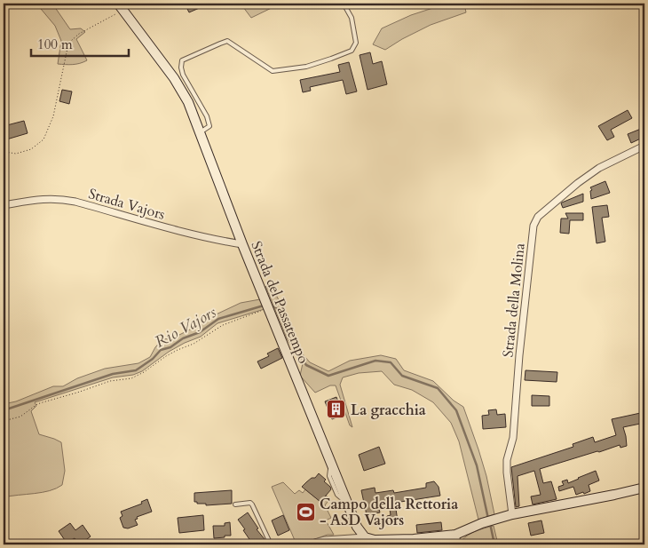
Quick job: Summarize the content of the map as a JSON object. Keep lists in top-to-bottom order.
{
  "streets": {
    "street": ["Strada Vajors", "Strada della Molina", "Strada del Passatempo"]
  },
  "crossings": [
    ["Strada Vajors", "Strada del Passatempo"]
  ],
  "water": ["Rio Vajors"],
  "places": {
    "building": ["La gracchia"],
    "sports": ["Campo della Rettoria - ASD Vajors"]
  },
  "scale_bar": "100 m"
}
